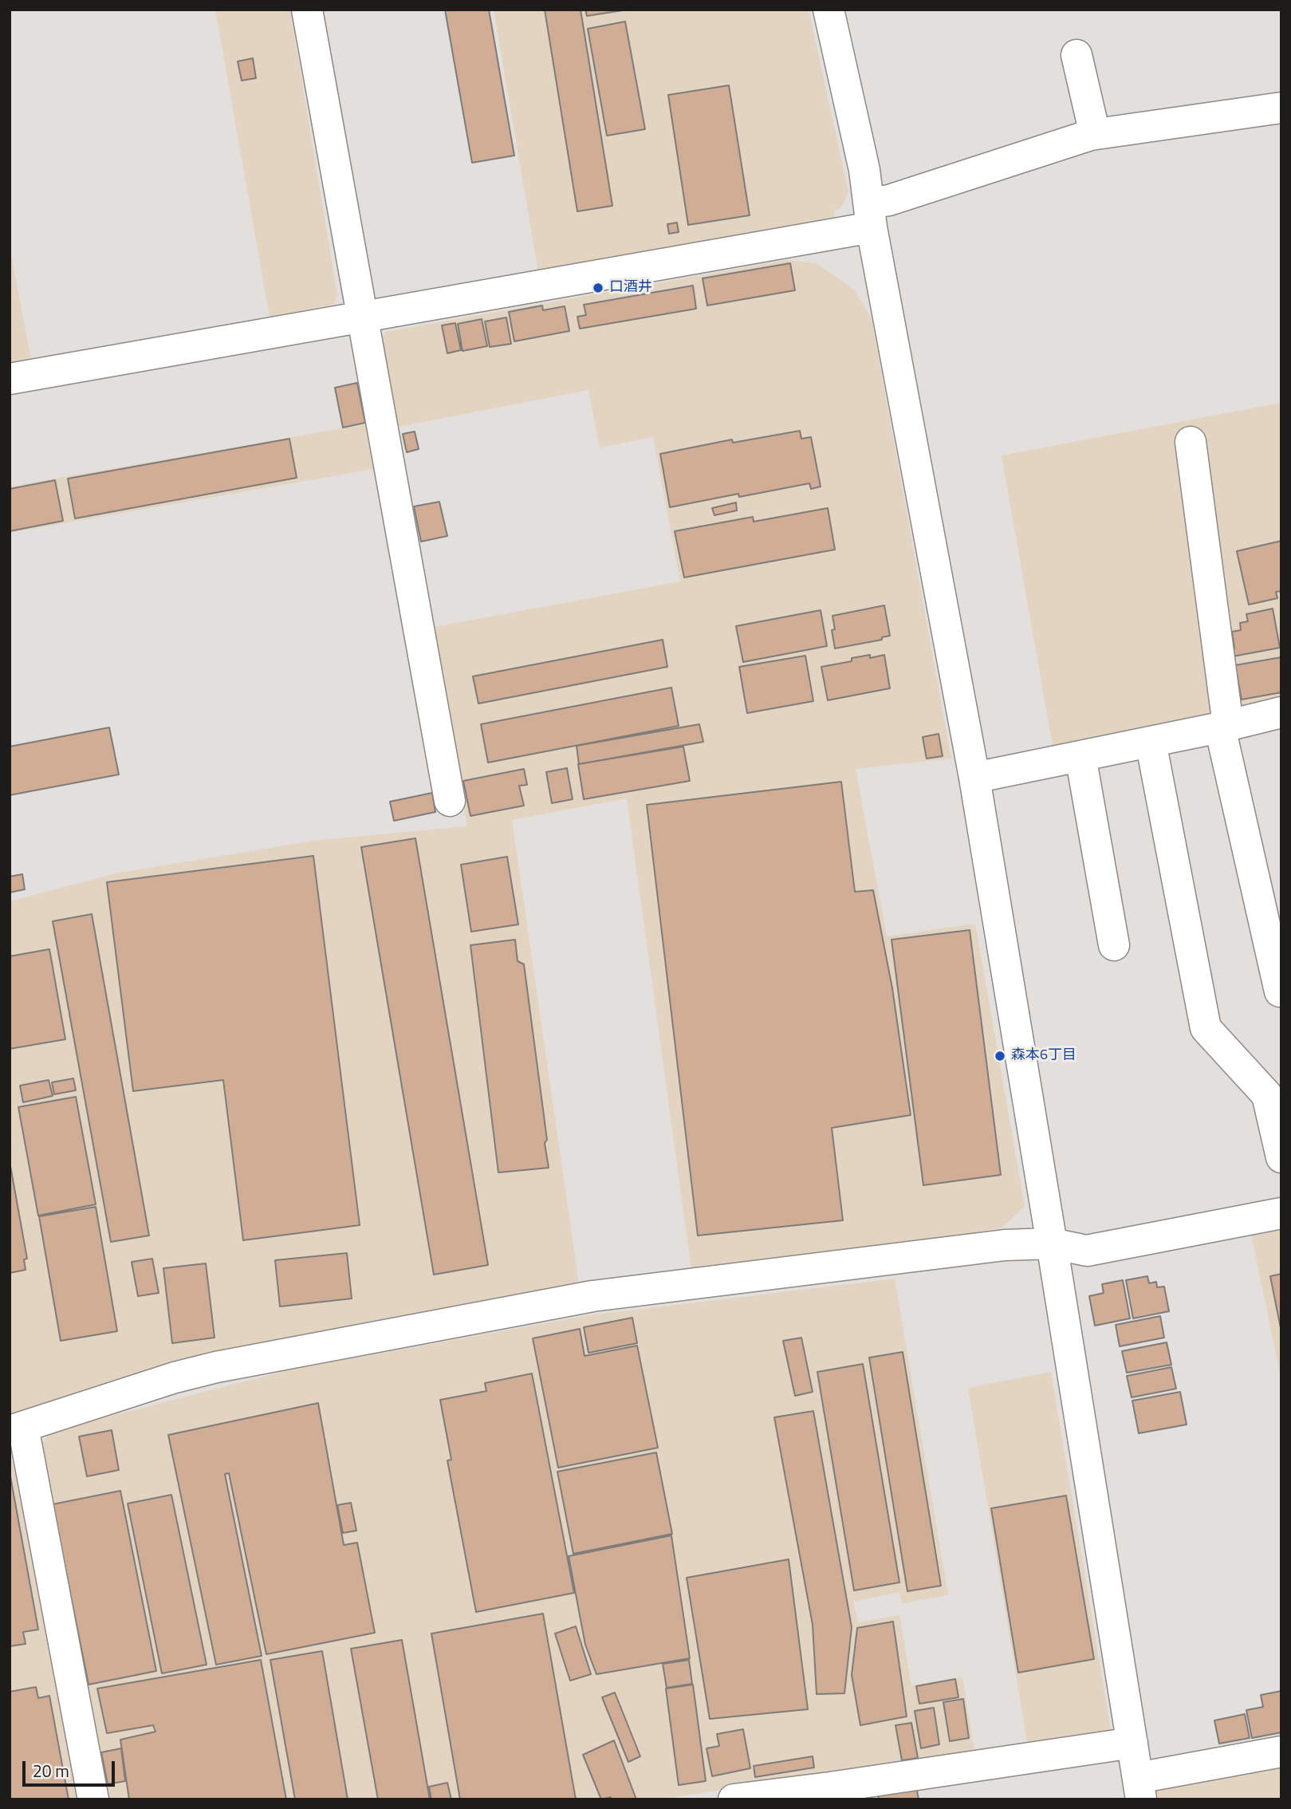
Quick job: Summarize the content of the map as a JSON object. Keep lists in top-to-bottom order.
{
  "places": ["口酒井", "森本6丁目"],
  "scale_bar": "20 m"
}
